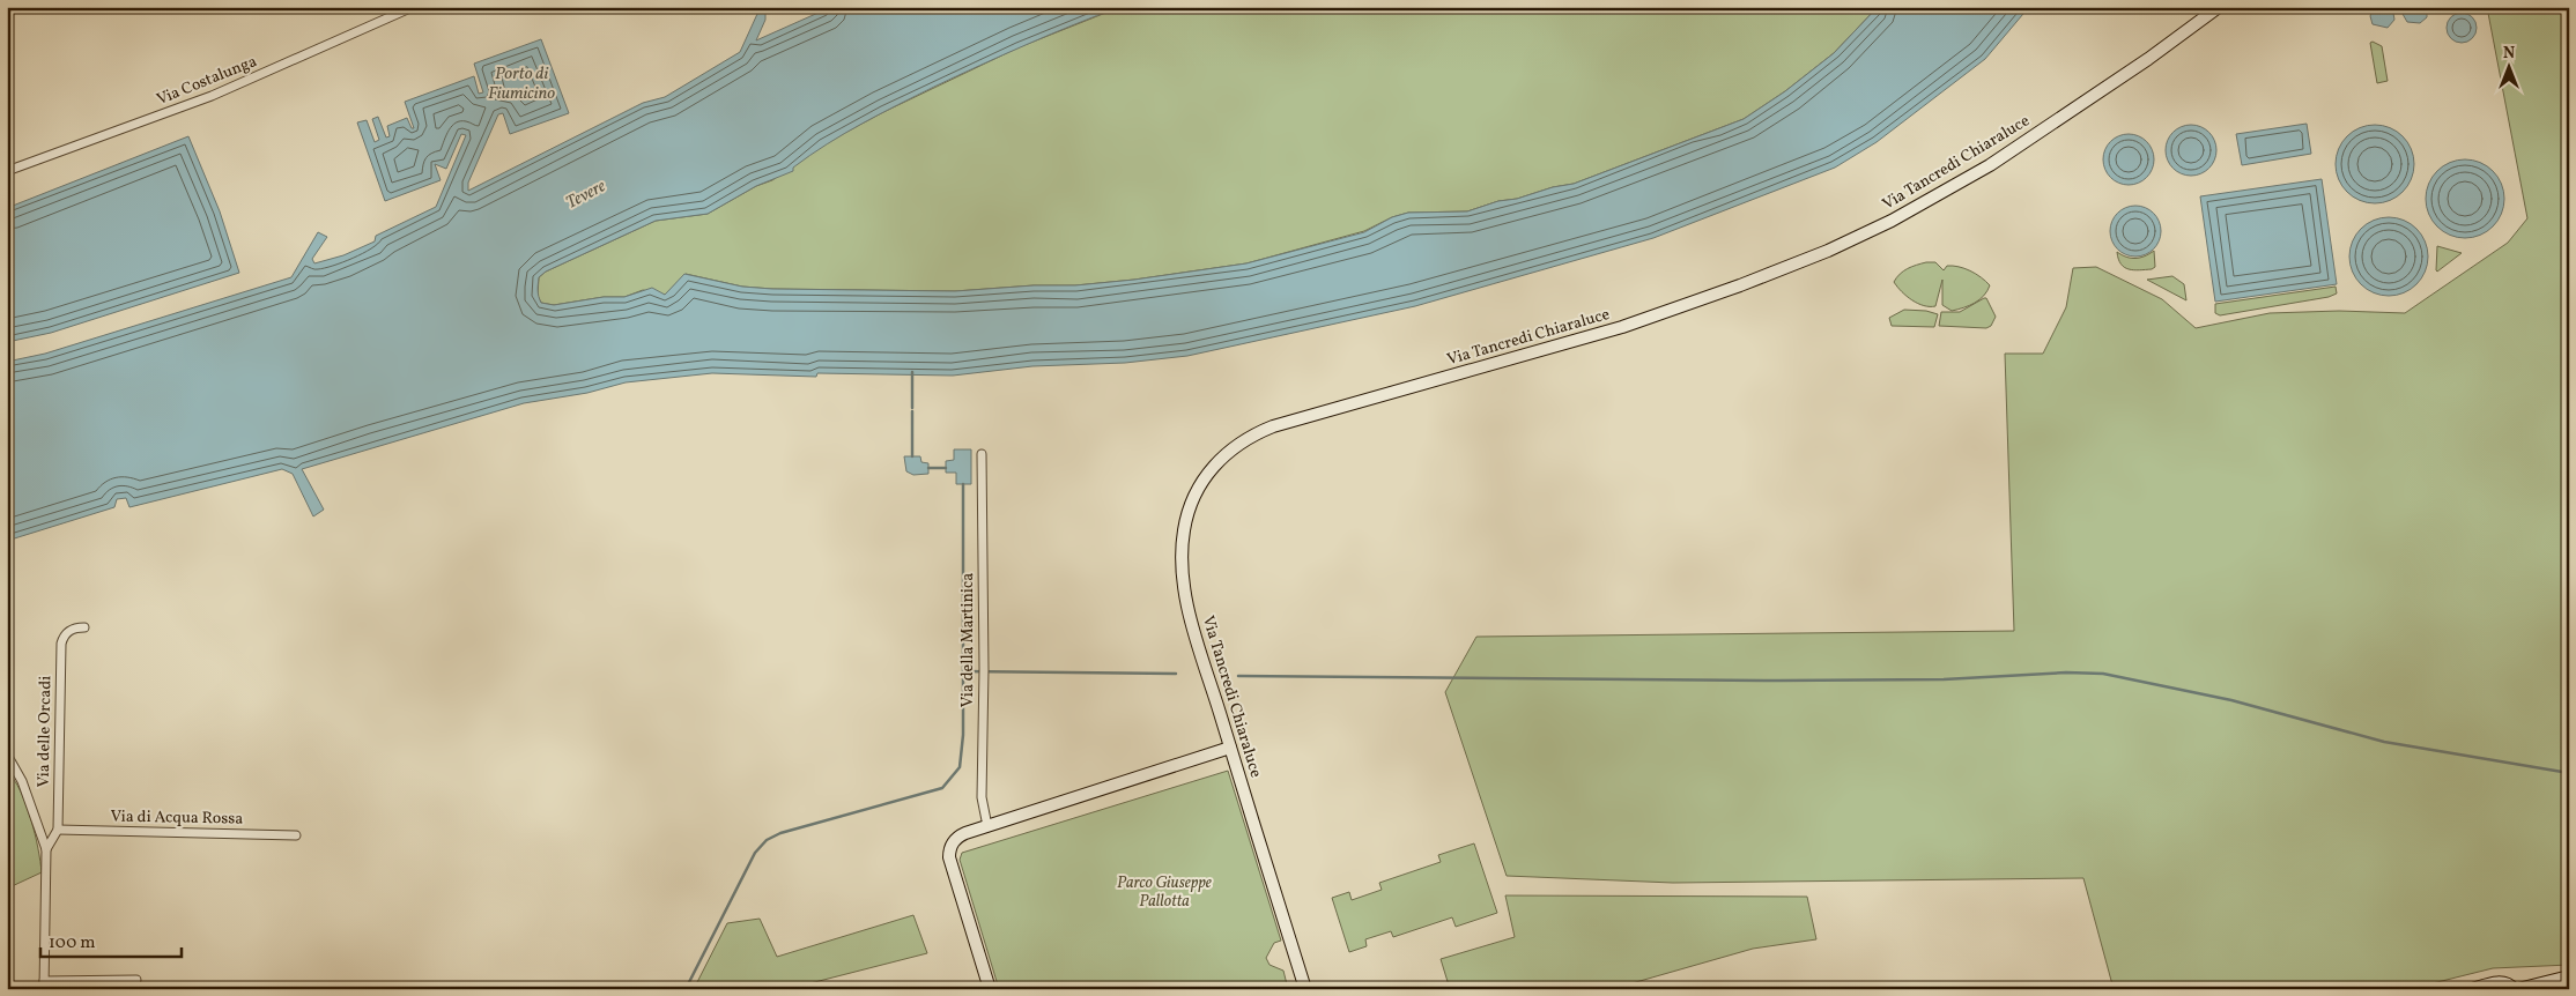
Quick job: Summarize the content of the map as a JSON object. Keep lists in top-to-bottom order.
{
  "streets": {
    "street": [
      "Via Costalunga",
      "Via Tancredi Chiaraluce",
      "Via della Martinica",
      "Via delle Orcadi",
      "Via di Acqua Rossa"
    ]
  },
  "crossings": [
    ["Via delle Orcadi", "Via di Acqua Rossa"]
  ],
  "water": ["Porto di Fiumicino", "Tevere"],
  "parks": ["Parco Giuseppe Pallotta"],
  "scale_bar": "100 m",
  "north": "top"
}
